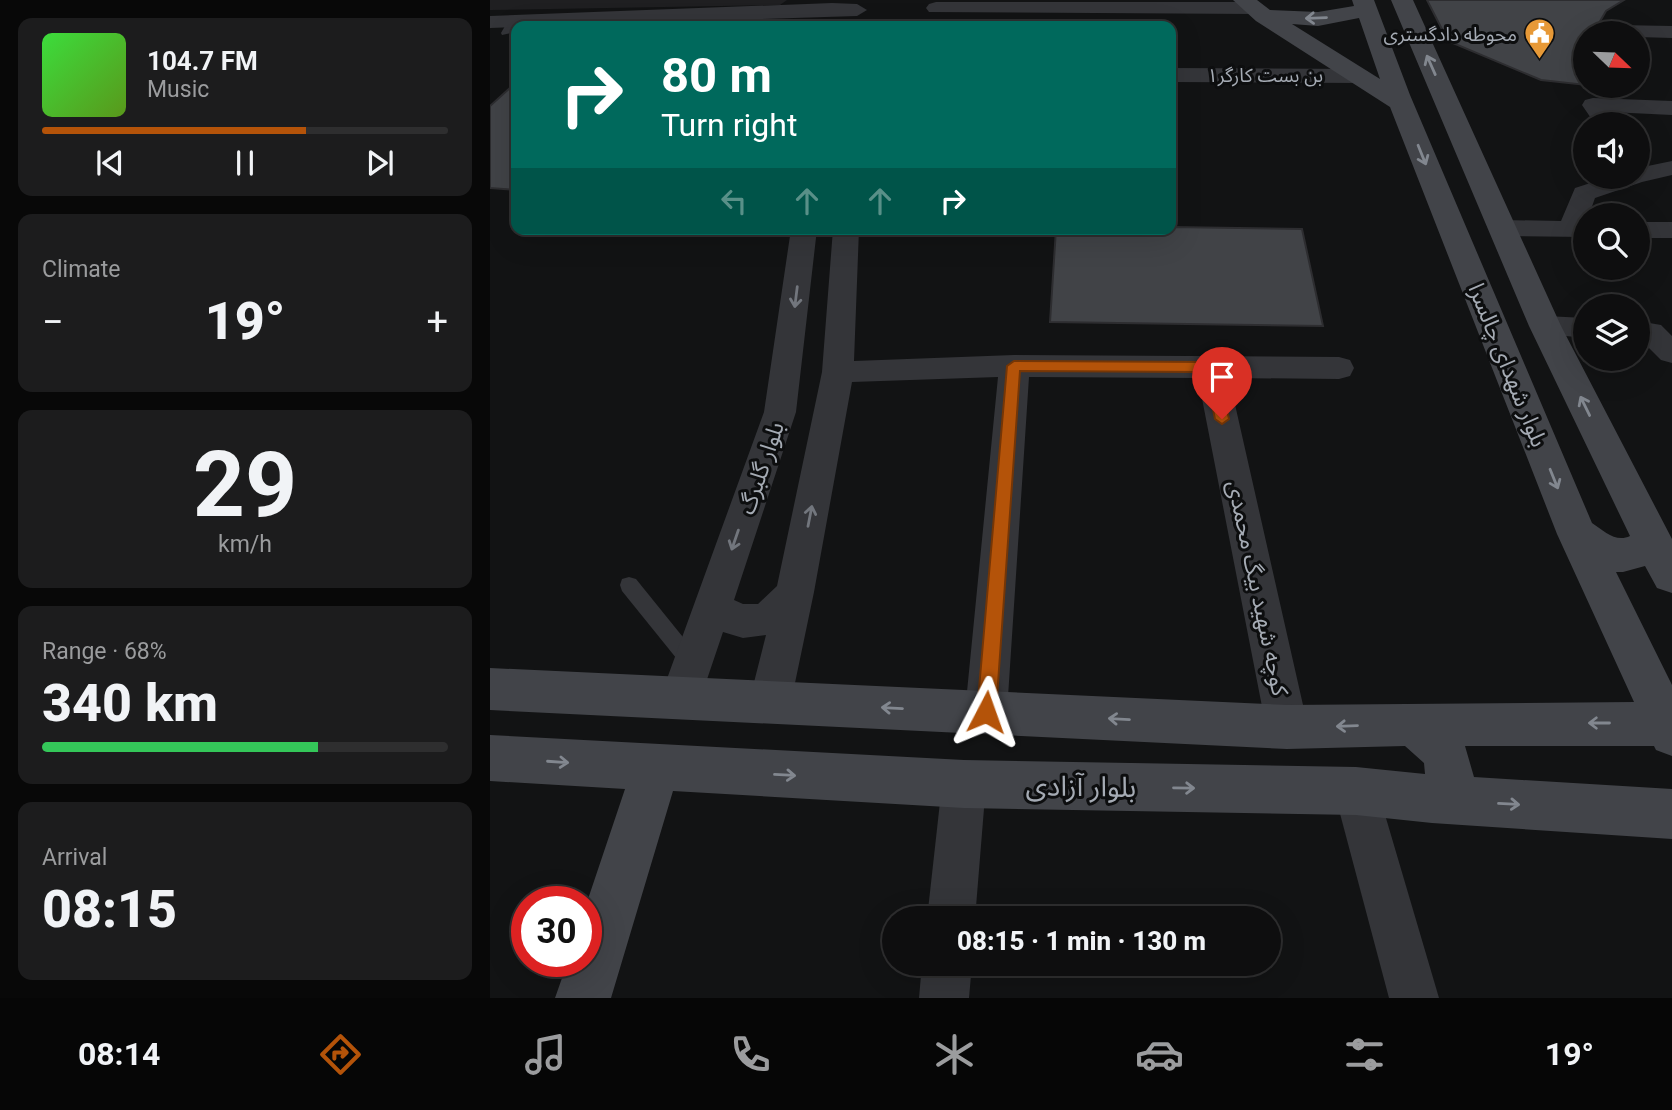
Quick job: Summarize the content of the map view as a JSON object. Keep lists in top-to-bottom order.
{
  "streets": {
    "main road": ["بلوار شهدای چالسرا", "بلوار آزادی"],
    "street": ["بن بست کارگر۱", "بلوار گلبرگ", "کوچه شهید بیگ محمدی"]
  },
  "places": {
    "public building": ["محوطه دادگستری"]
  },
  "north": "bottom right",
  "page": {
    "turn": ["80 m", "Turn right"],
    "song": ["104.7 FM", "Music"],
    "tile": [
      "Climate",
      ["29", "km/h"],
      ["Range · 68%", "340 km"],
      ["Arrival", "08:15"]
    ],
    "heat": ["−", "19°", "+"],
    "limit": "30",
    "trip": "08:15 · 1 min · 130 m",
    "tabs": ["08:14", "19°"]
  }
}
